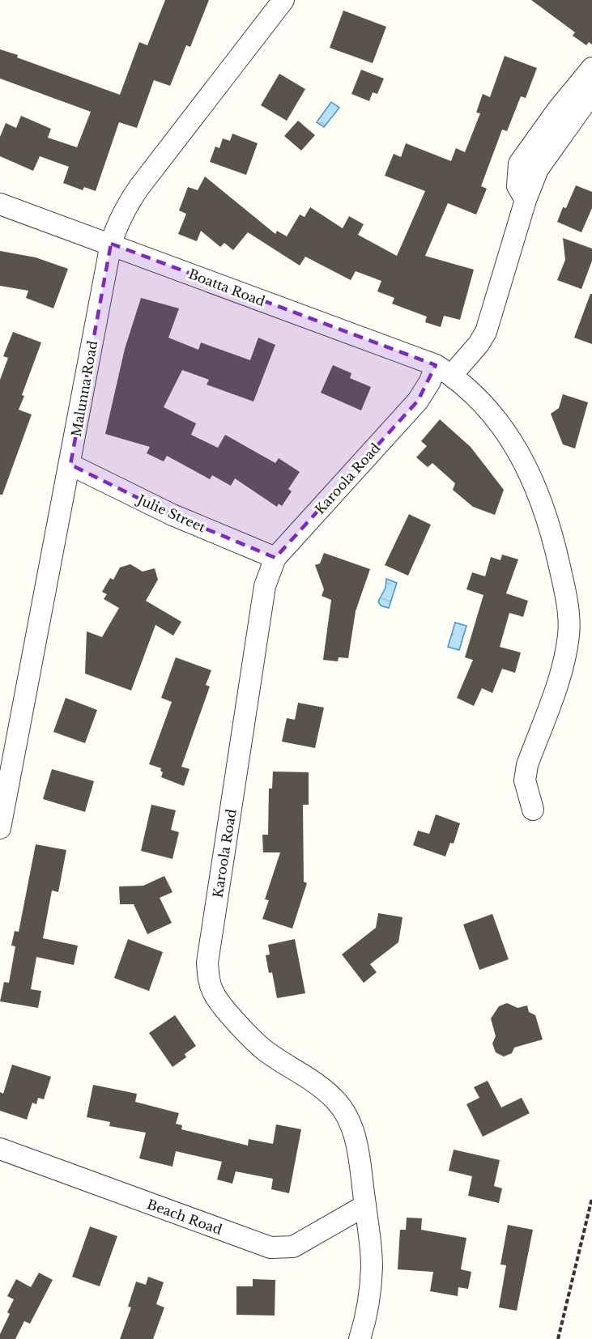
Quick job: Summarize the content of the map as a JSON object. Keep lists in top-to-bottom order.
{
  "streets": {
    "street": [
      "Boatta Road",
      "Malunna Road",
      "Karoola Road",
      "Julie Street",
      "Beach Road"
    ]
  },
  "crossings": [
    ["Boatta Road", "Malunna Road"],
    ["Boatta Road", "Karoola Road"],
    ["Malunna Road", "Julie Street"],
    ["Karoola Road", "Julie Street"],
    ["Karoola Road", "Beach Road"]
  ]
}
